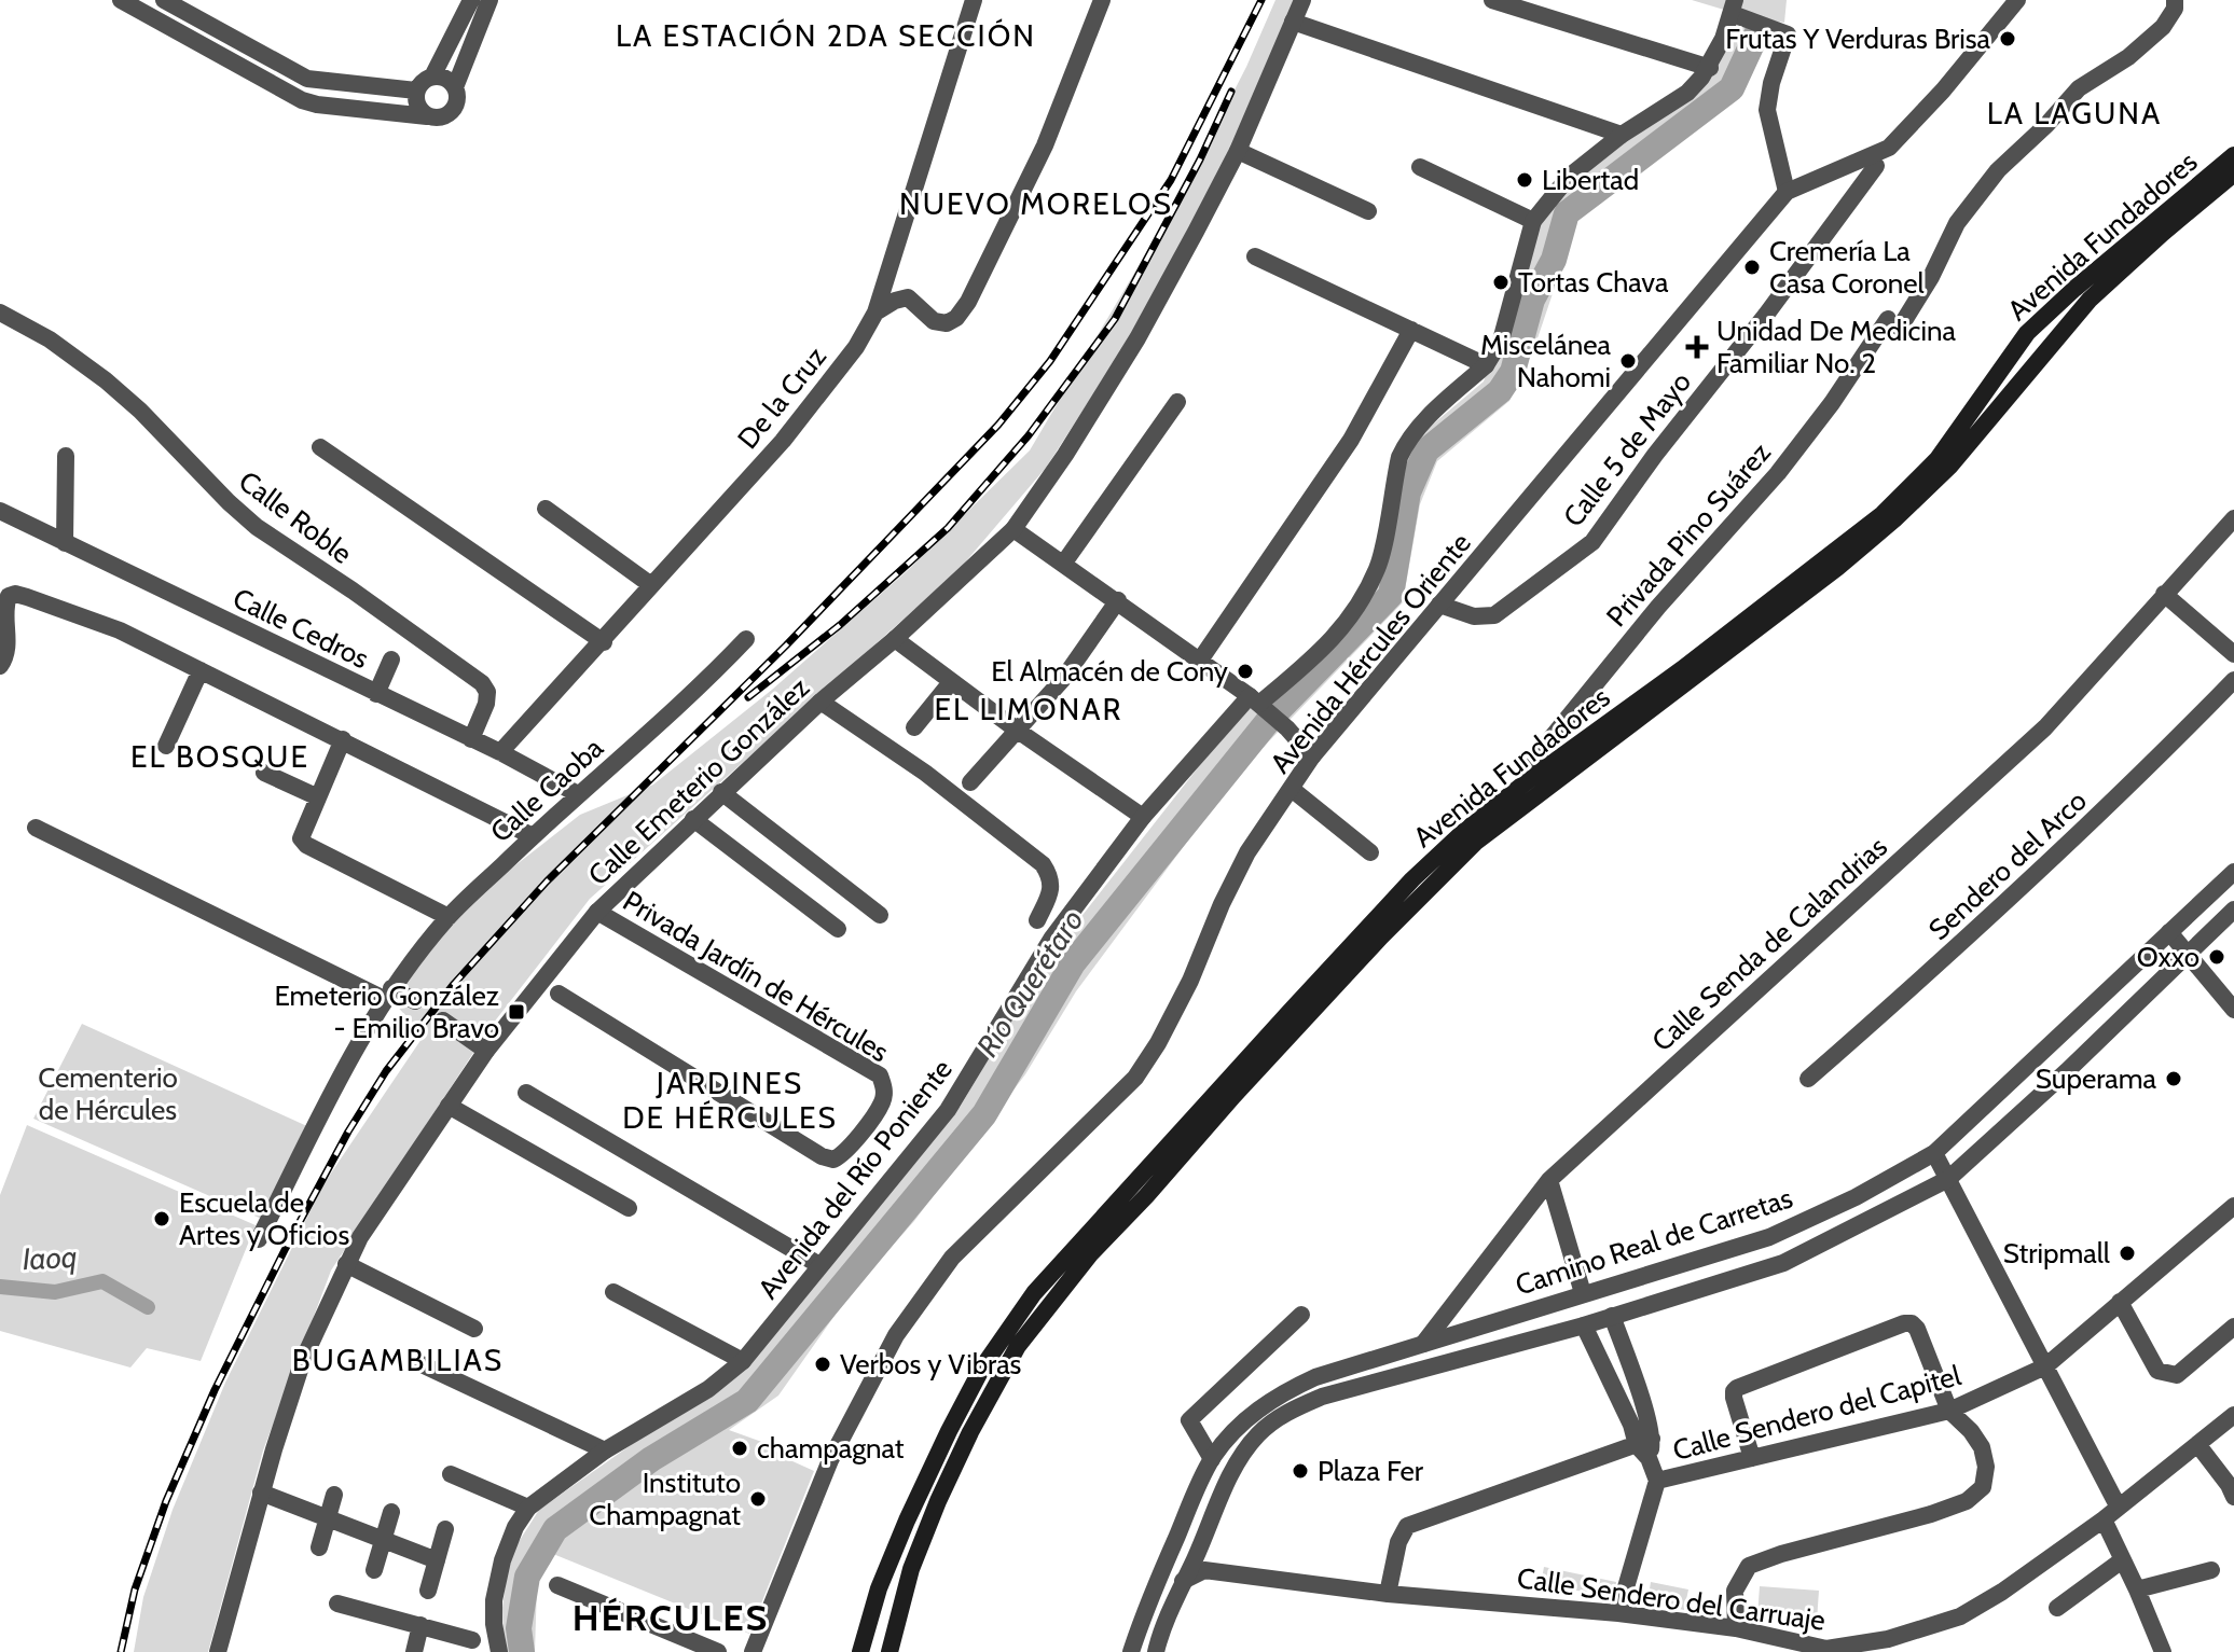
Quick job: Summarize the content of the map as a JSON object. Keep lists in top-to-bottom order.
{
  "streets": {
    "main road": ["Avenida Fundadores"],
    "street": [
      "De la Cruz",
      "Calle 5 de Mayo",
      "Calle Roble",
      "Privada Pino Suárez",
      "Calle Cedros",
      "Avenida Hércules Oriente",
      "Calle Emeterio González",
      "Calle Caoba",
      "Sendero del Arco",
      "Calle Senda de Calandrias",
      "Privada Jardín de Hércules",
      "Avenida del Río Poniente",
      "Camino Real de Carretas",
      "Calle Sendero del Capitel",
      "Calle Sendero del Carruaje"
    ]
  },
  "crossings": [
    ["Avenida Fundadores", "Privada Pino Suárez"],
    ["De la Cruz", "Calle Cedros"],
    ["Calle 5 de Mayo", "Avenida Hércules Oriente"],
    ["Calle Roble", "Calle Cedros"],
    ["Calle Cedros", "Calle Caoba"],
    ["Calle Emeterio González", "Privada Jardín de Hércules"],
    ["Calle Senda de Calandrias", "Camino Real de Carretas"],
    ["Camino Real de Carretas", "Calle Sendero del Carruaje"]
  ],
  "districts": [
    "LA ESTACIÓN 2DA SECCIÓN",
    "LA LAGUNA",
    "NUEVO MORELOS",
    "EL LIMONAR",
    "EL BOSQUE",
    "JARDINES DE HÉRCULES",
    "BUGAMBILIAS",
    "HÉRCULES"
  ],
  "water": ["Río Querétaro", "Iaoq"],
  "parks": ["Cementerio de Hércules"],
  "places": {
    "other": [
      "Frutas Y Verduras Brisa",
      "Libertad",
      "Cremería La Casa Coronel",
      "Tortas Chava",
      "Miscelánea Nahomi",
      "El Almacén de Cony",
      "Oxxo",
      "Superama",
      "Escuela de Artes y Oficios",
      "Stripmall",
      "Verbos y Vibras",
      "champagnat",
      "Plaza Fer",
      "Instituto Champagnat"
    ],
    "health": ["Unidad De Medicina Familiar No. 2"],
    "transit": ["Emeterio González - Emilio Bravo"]
  }
}
